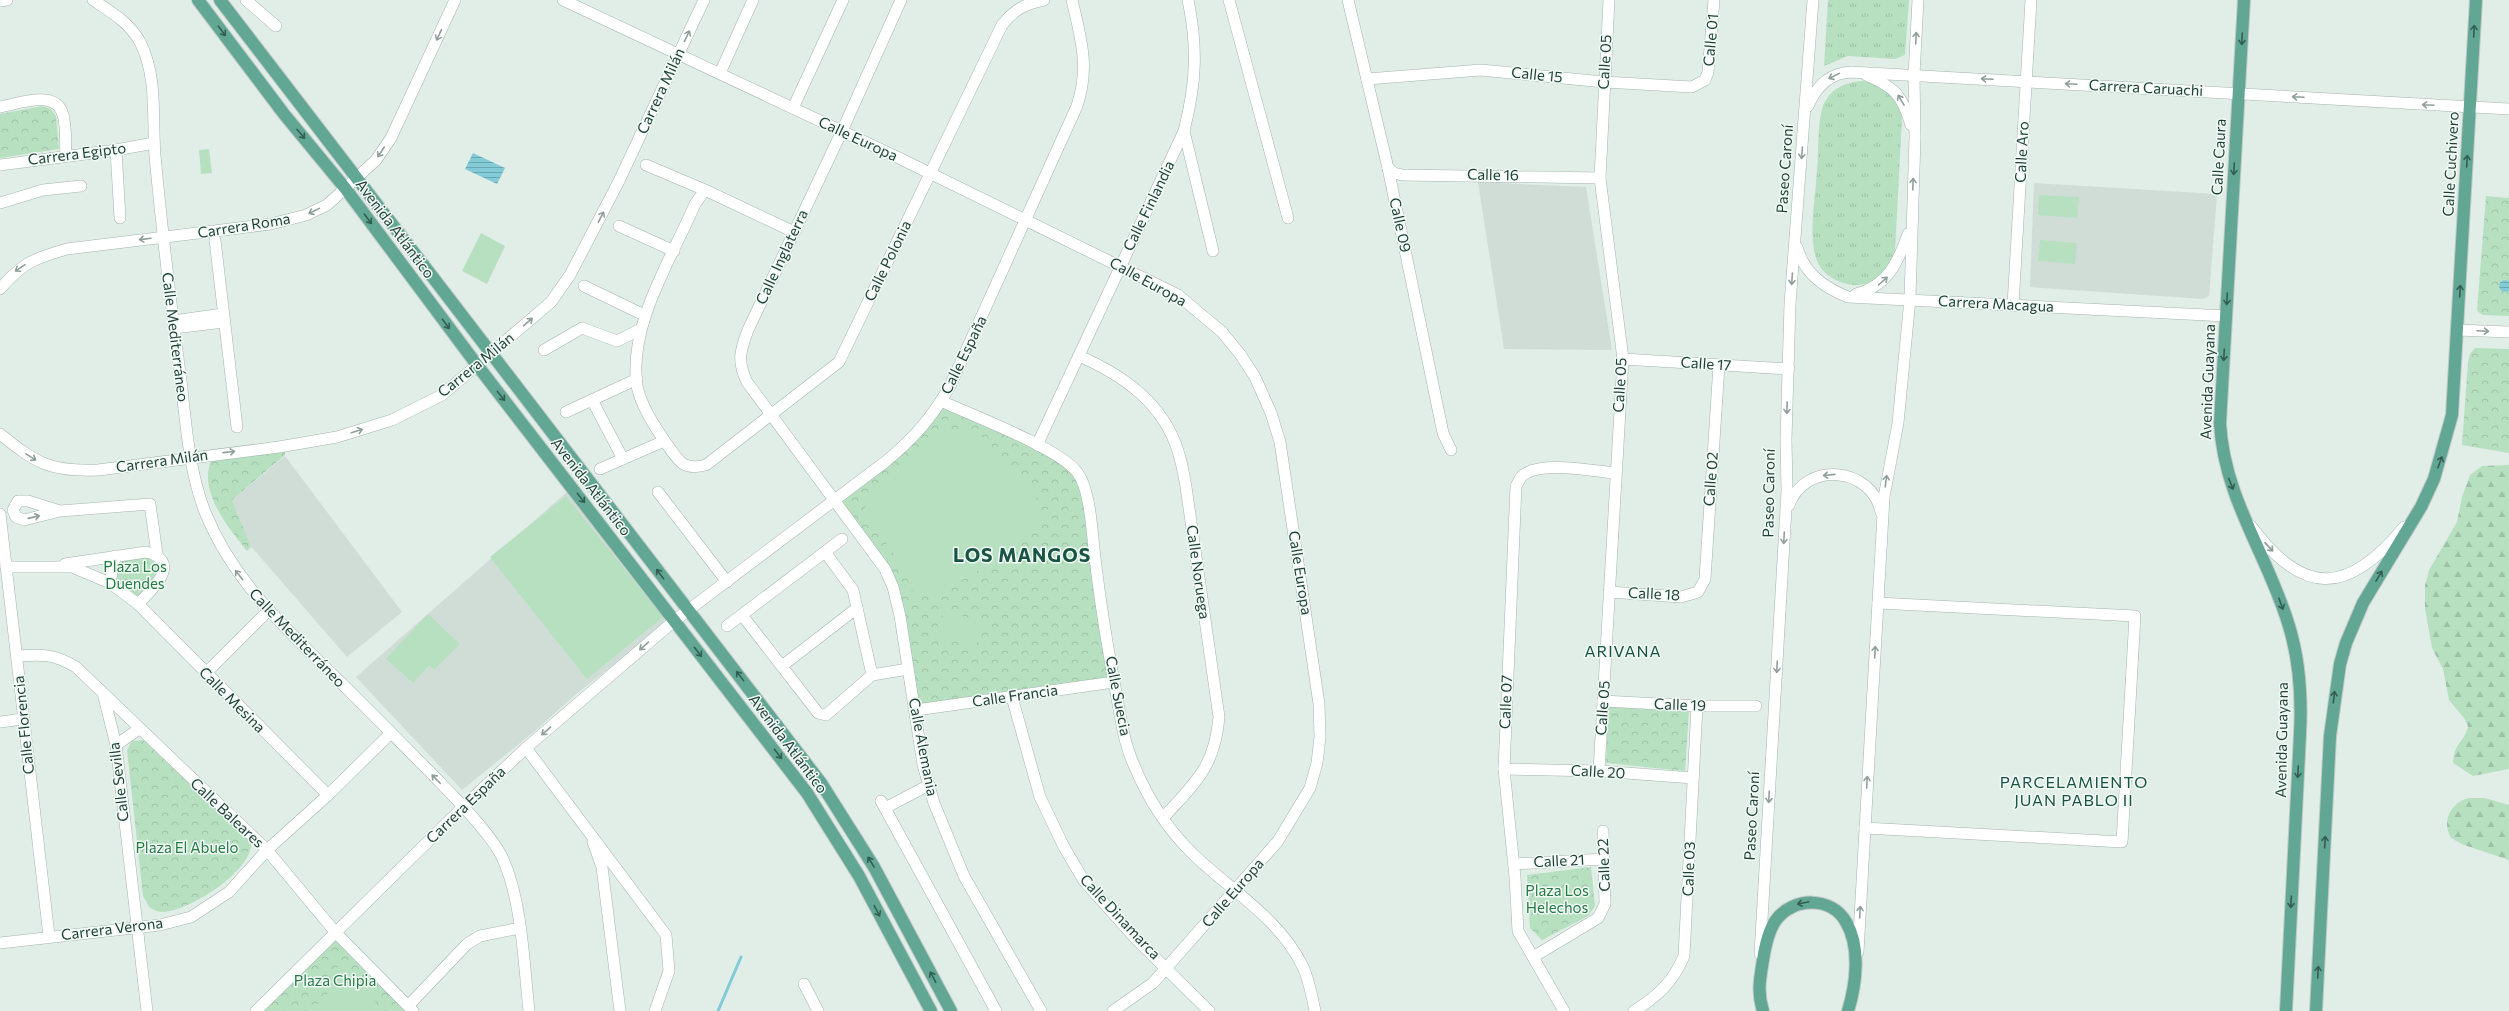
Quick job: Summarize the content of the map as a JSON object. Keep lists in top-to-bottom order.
{
  "streets": {
    "main road": [
      "Calle Caura",
      "Calle Cuchivero",
      "Paseo Caroní",
      "Avenida Atlántico",
      "Avenida Guayana"
    ],
    "street": [
      "Calle 01",
      "Calle 05",
      "Calle 15",
      "Carrera Caruachi",
      "Carrera Milán",
      "Calle Europa",
      "Calle Aro",
      "Carrera Egipto",
      "Calle 16",
      "Calle Finlandia",
      "Calle 09",
      "Carrera Roma",
      "Calle Inglaterra",
      "Calle Polonia",
      "Carrera Macagua",
      "Calle Mediterráneo",
      "Calle España",
      "Calle 17",
      "Calle 02",
      "Calle Noruega",
      "Calle 18",
      "Calle Francia",
      "Calle Suecia",
      "Calle Mesina",
      "Calle 07",
      "Calle 19",
      "Calle Florencia",
      "Calle Alemania",
      "Calle 20",
      "Calle Sevilla",
      "Carrera España",
      "Calle Baleares",
      "Calle 21",
      "Calle 22",
      "Calle 03",
      "Calle Dinamarca",
      "Carrera Verona"
    ]
  },
  "crossings": [
    ["Calle 01", "Calle 15"],
    ["Calle 05", "Calle 15"],
    ["Calle 05", "Calle 16"],
    ["Calle 05", "Calle 17"],
    ["Calle 05", "Calle 18"],
    ["Calle 05", "Calle 07"],
    ["Calle 05", "Calle 19"],
    ["Calle 05", "Calle 20"],
    ["Calle 15", "Calle 09"],
    ["Carrera Caruachi", "Calle Aro"],
    ["Carrera Caruachi", "Calle Caura"],
    ["Carrera Caruachi", "Calle Cuchivero"],
    ["Carrera Caruachi", "Paseo Caroní"],
    ["Carrera Milán", "Calle Europa"],
    ["Carrera Milán", "Avenida Atlántico"],
    ["Carrera Milán", "Calle Mediterráneo"],
    ["Calle Europa", "Calle Finlandia"],
    ["Calle Europa", "Calle Inglaterra"],
    ["Calle Europa", "Calle Polonia"],
    ["Calle Europa", "Calle España"],
    ["Calle Europa", "Calle Suecia"],
    ["Calle Europa", "Calle Dinamarca"],
    ["Calle Aro", "Carrera Macagua"],
    ["Carrera Egipto", "Calle Mediterráneo"],
    ["Calle Caura", "Carrera Macagua"],
    ["Calle Caura", "Avenida Guayana"],
    ["Paseo Caroní", "Carrera Macagua"],
    ["Paseo Caroní", "Calle 17"],
    ["Calle 16", "Calle 09"],
    ["Calle Finlandia", "Calle Noruega"],
    ["Calle Finlandia", "Calle Suecia"],
    ["Carrera Roma", "Avenida Atlántico"],
    ["Carrera Roma", "Calle Mediterráneo"],
    ["Avenida Atlántico", "Calle España"],
    ["Avenida Atlántico", "Carrera España"],
    ["Calle Inglaterra", "Calle Polonia"],
    ["Calle Inglaterra", "Calle España"],
    ["Calle Inglaterra", "Calle Alemania"],
    ["Carrera Macagua", "Avenida Guayana"],
    ["Calle Mediterráneo", "Carrera España"],
    ["Calle Mediterráneo", "Carrera Verona"],
    ["Calle España", "Calle Suecia"],
    ["Calle España", "Calle Alemania"],
    ["Calle España", "Carrera España"],
    ["Calle 17", "Calle 02"],
    ["Calle 02", "Calle 18"],
    ["Calle Noruega", "Calle Suecia"],
    ["Calle Francia", "Calle Suecia"],
    ["Calle Francia", "Calle Alemania"],
    ["Calle Francia", "Calle Dinamarca"],
    ["Calle Mesina", "Calle Florencia"],
    ["Calle Mesina", "Carrera Verona"],
    ["Calle 07", "Calle 20"],
    ["Calle 07", "Calle 21"],
    ["Calle 07", "Calle 22"],
    ["Calle 19", "Calle 03"],
    ["Calle Florencia", "Calle Baleares"],
    ["Calle Florencia", "Carrera Verona"],
    ["Calle 20", "Calle 03"],
    ["Calle Sevilla", "Calle Baleares"],
    ["Calle Sevilla", "Carrera Verona"],
    ["Carrera España", "Calle Baleares"],
    ["Calle Baleares", "Carrera Verona"],
    ["Calle 21", "Calle 22"]
  ],
  "one_way": [
    "Carrera Caruachi",
    "Carrera Milán",
    "Calle Caura",
    "Calle Cuchivero",
    "Carrera Roma"
  ],
  "districts": ["LOS MANGOS", "ARIVANA", "PARCELAMIENTO JUAN PABLO II"],
  "parks": [
    "Plaza Los Duendes",
    "Plaza El Abuelo",
    "Plaza Los Helechos",
    "Plaza Chipia"
  ]
}
